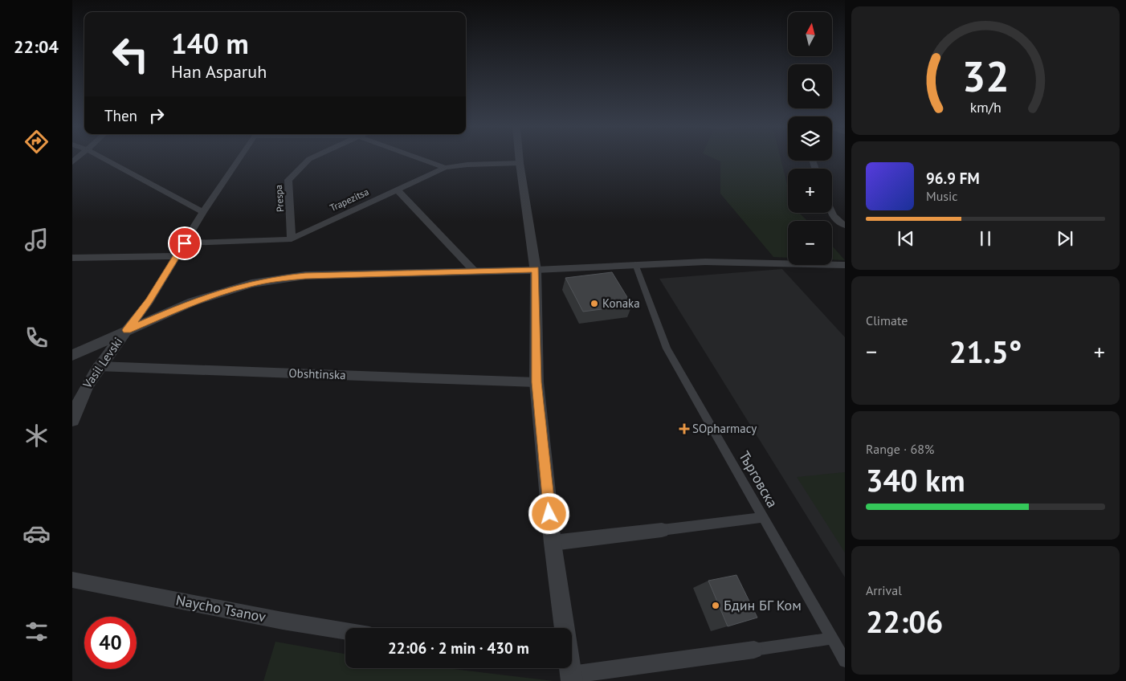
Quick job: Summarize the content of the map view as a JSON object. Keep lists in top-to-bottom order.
{
  "streets": {
    "street": [
      "Prespa",
      "Trapezitsa",
      "Vasil Levski",
      "Obshtinska",
      "Търговска",
      "Naycho Tsanov"
    ]
  },
  "crossings": [
    ["Prespa", "Trapezitsa"],
    ["Vasil Levski", "Obshtinska"]
  ],
  "places": {
    "other": ["Konaka", "Бдин БГ Ком"],
    "health": ["SOpharmacy"]
  },
  "north": "top",
  "page": {
    "tabs": "22:04",
    "map_buttons": ["+", "−"],
    "turn": ["140 m", "Han Asparuh"],
    "then": "Then",
    "song": ["96.9 FM", "Music"],
    "tile": [
      "Climate",
      ["Range · 68%", "340 km"],
      ["Arrival", "22:06"]
    ],
    "heat": ["−", "21.5°", "+"],
    "limit": "40",
    "trip": "22:06 · 2 min · 430 m",
    "gauge": ["32", "km/h"]
  }
}
